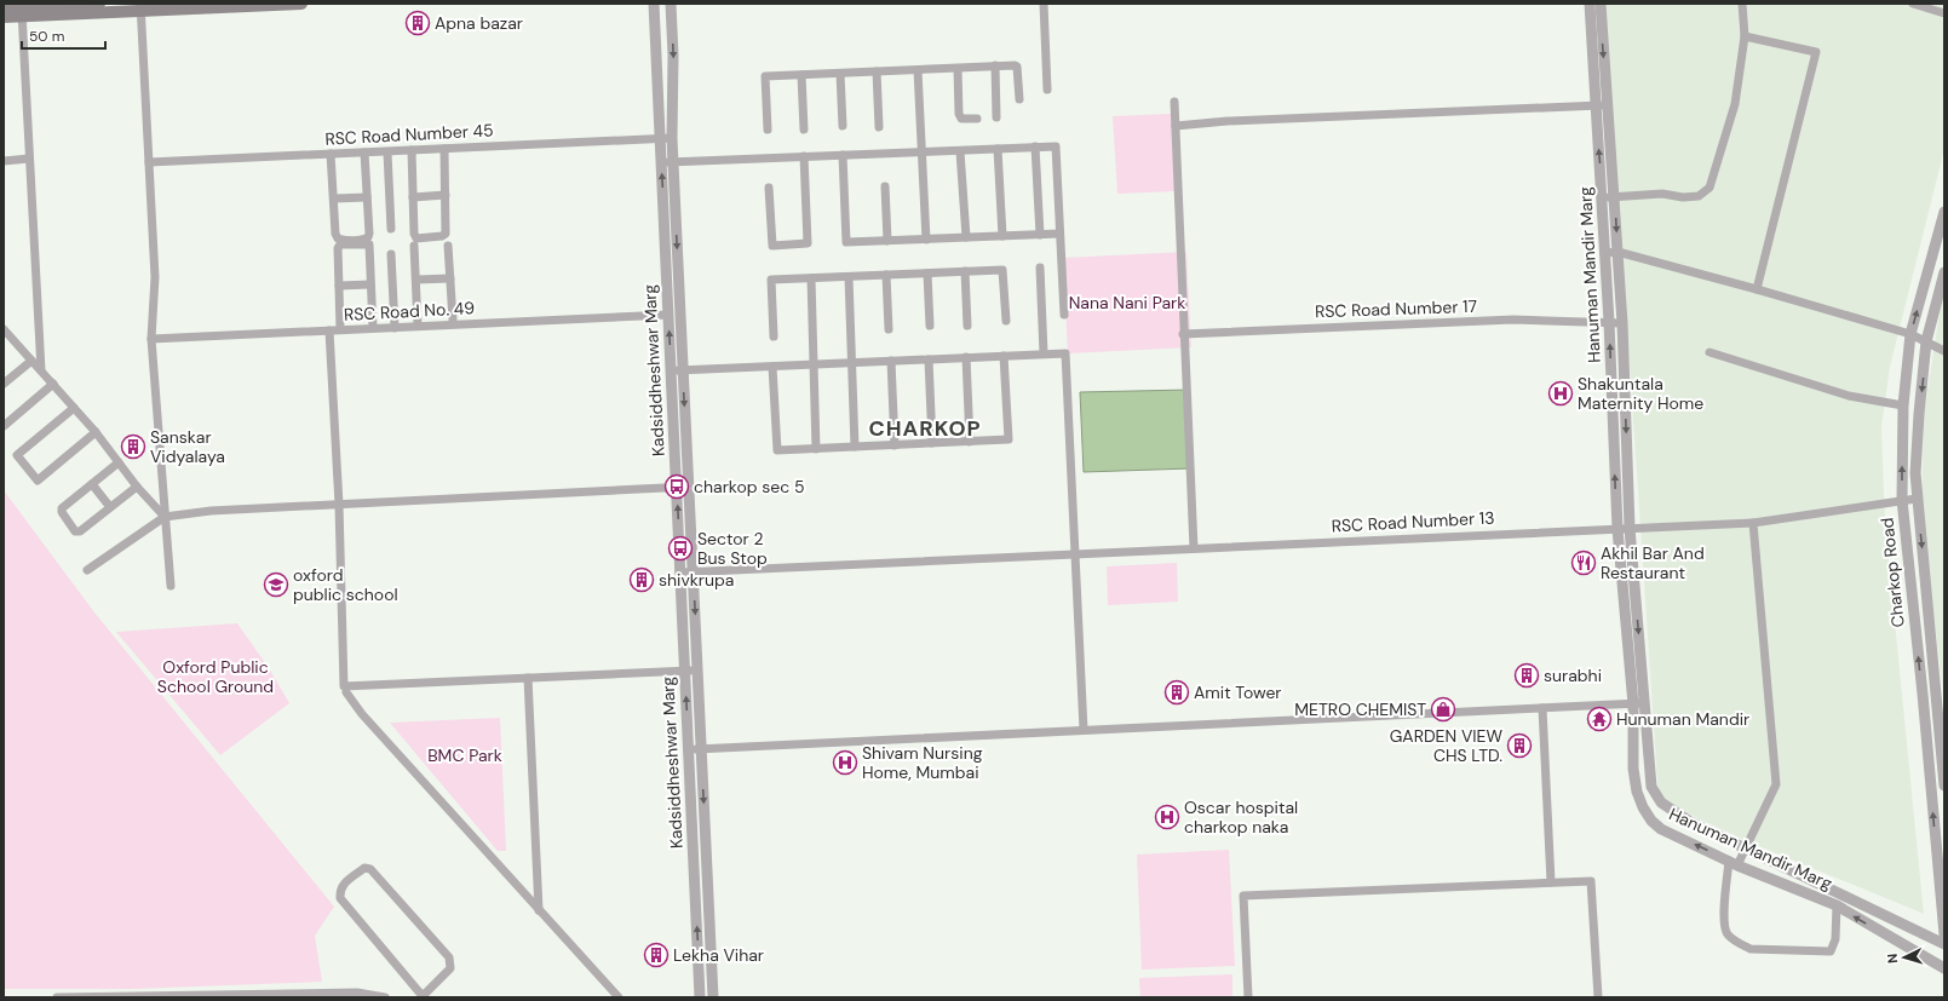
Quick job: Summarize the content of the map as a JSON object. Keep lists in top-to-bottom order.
{
  "streets": {
    "street": [
      "RSC Road Number 45",
      "Hanuman Mandir Marg",
      "RSC Road Number 17",
      "RSC Road No. 49",
      "Kadsiddheshwar Marg",
      "RSC Road Number 13",
      "Charkop Road"
    ]
  },
  "crossings": [
    ["RSC Road Number 45", "Kadsiddheshwar Marg"],
    ["Hanuman Mandir Marg", "RSC Road Number 17"],
    ["Hanuman Mandir Marg", "RSC Road Number 13"],
    ["RSC Road No. 49", "Kadsiddheshwar Marg"],
    ["Kadsiddheshwar Marg", "RSC Road Number 13"],
    ["RSC Road Number 13", "Charkop Road"]
  ],
  "districts": ["CHARKOP"],
  "parks": ["Nana Nani Park", "Oxford Public School Ground", "BMC Park"],
  "places": {
    "building": [
      "Apna bazar",
      "Sanskar Vidyalaya",
      "shivkrupa",
      "surabhi",
      "Amit Tower",
      "GARDEN VIEW CHS LTD.",
      "Lekha Vihar"
    ],
    "hospital": ["Shakuntala Maternity Home", "Shivam Nursing Home, Mumbai", "Oscar hospital charkop naka"],
    "bus stop": ["charkop sec 5", "Sector 2 Bus Stop"],
    "restaurant": ["Akhil Bar And Restaurant"],
    "school or university": ["oxford public school"],
    "shop": ["METRO CHEMIST"],
    "temple": ["Hunuman Mandir"]
  },
  "scale_bar": "50 m",
  "north": "left"
}
